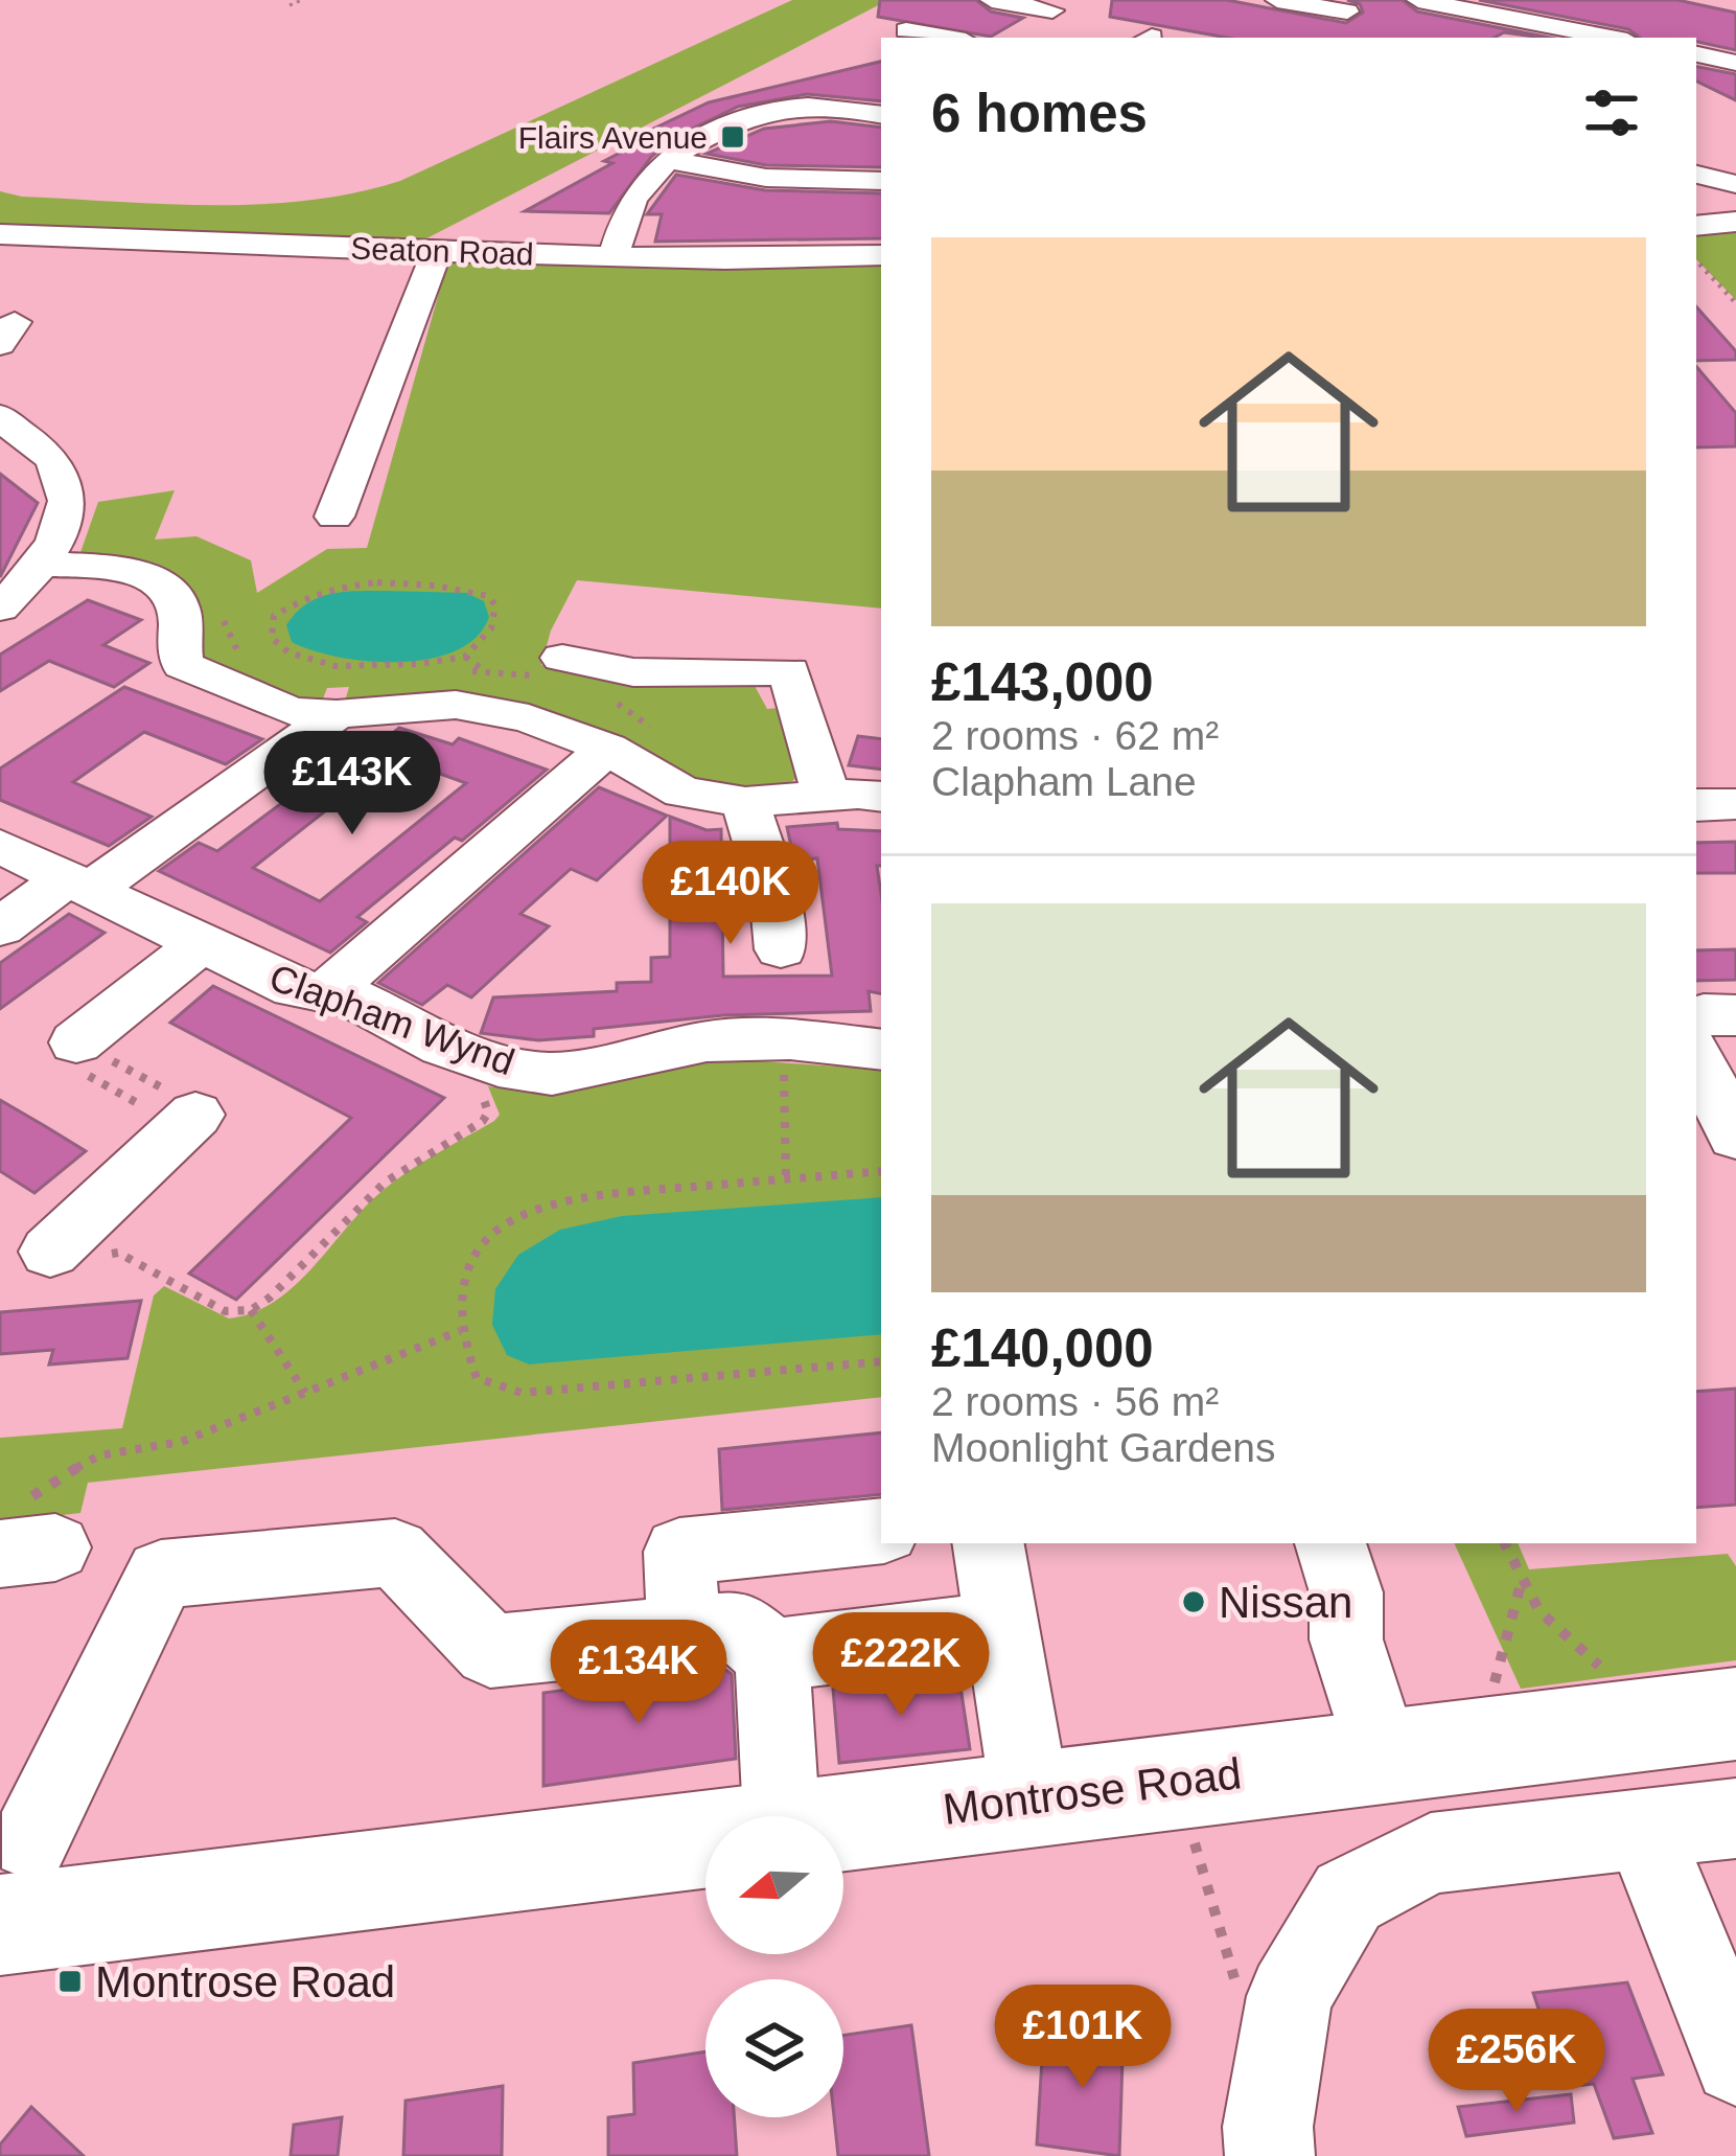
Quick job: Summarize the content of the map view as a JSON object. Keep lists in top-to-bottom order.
{
  "streets": {
    "main road": ["Montrose Road"],
    "street": ["Seaton Road", "Clapham Wynd"]
  },
  "places": {
    "transit": ["Flairs Avenue", "Montrose Road"],
    "other": ["Nissan"]
  },
  "north": "left",
  "page": {
    "heading": "6 homes",
    "list": [
      {
        "name": "£143,000",
        "note": "2 rooms · 62 m² · Clapham Lane"
      },
      {
        "name": "£140,000",
        "note": "2 rooms · 56 m² · Moonlight Gardens"
      }
    ],
    "price": [
      "£143K",
      "£140K",
      "£222K",
      "£134K",
      "£101K",
      "£256K"
    ]
  }
}
